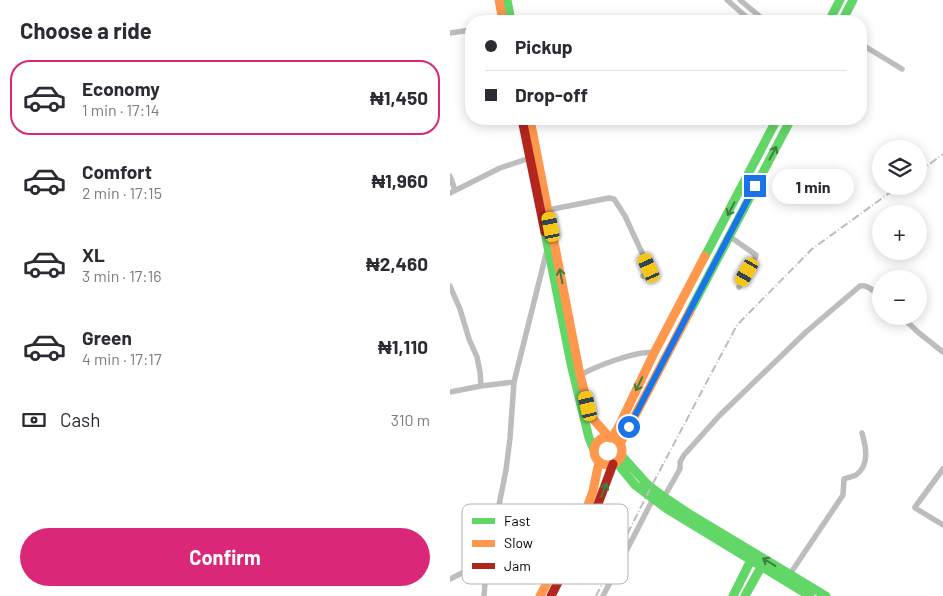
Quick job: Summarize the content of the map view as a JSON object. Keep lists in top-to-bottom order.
{
  "legend": ["Fast", "Slow", "Jam"],
  "page": {
    "heading": "Choose a ride",
    "banner": ["Pickup", "Drop-off"],
    "list": [
      {
        "name": "Economy",
        "note": "1 min · 17:14",
        "value": "₦1,450"
      },
      {
        "name": "Comfort",
        "note": "2 min · 17:15",
        "value": "₦1,960"
      },
      {
        "name": "XL",
        "note": "3 min · 17:16",
        "value": "₦2,460"
      },
      {
        "name": "Green",
        "note": "4 min · 17:17",
        "value": "₦1,110"
      }
    ],
    "map_buttons": ["+", "−"],
    "bubble": "1 min",
    "pay": ["Cash", "310 m"],
    "buttons": "Confirm"
  }
}
